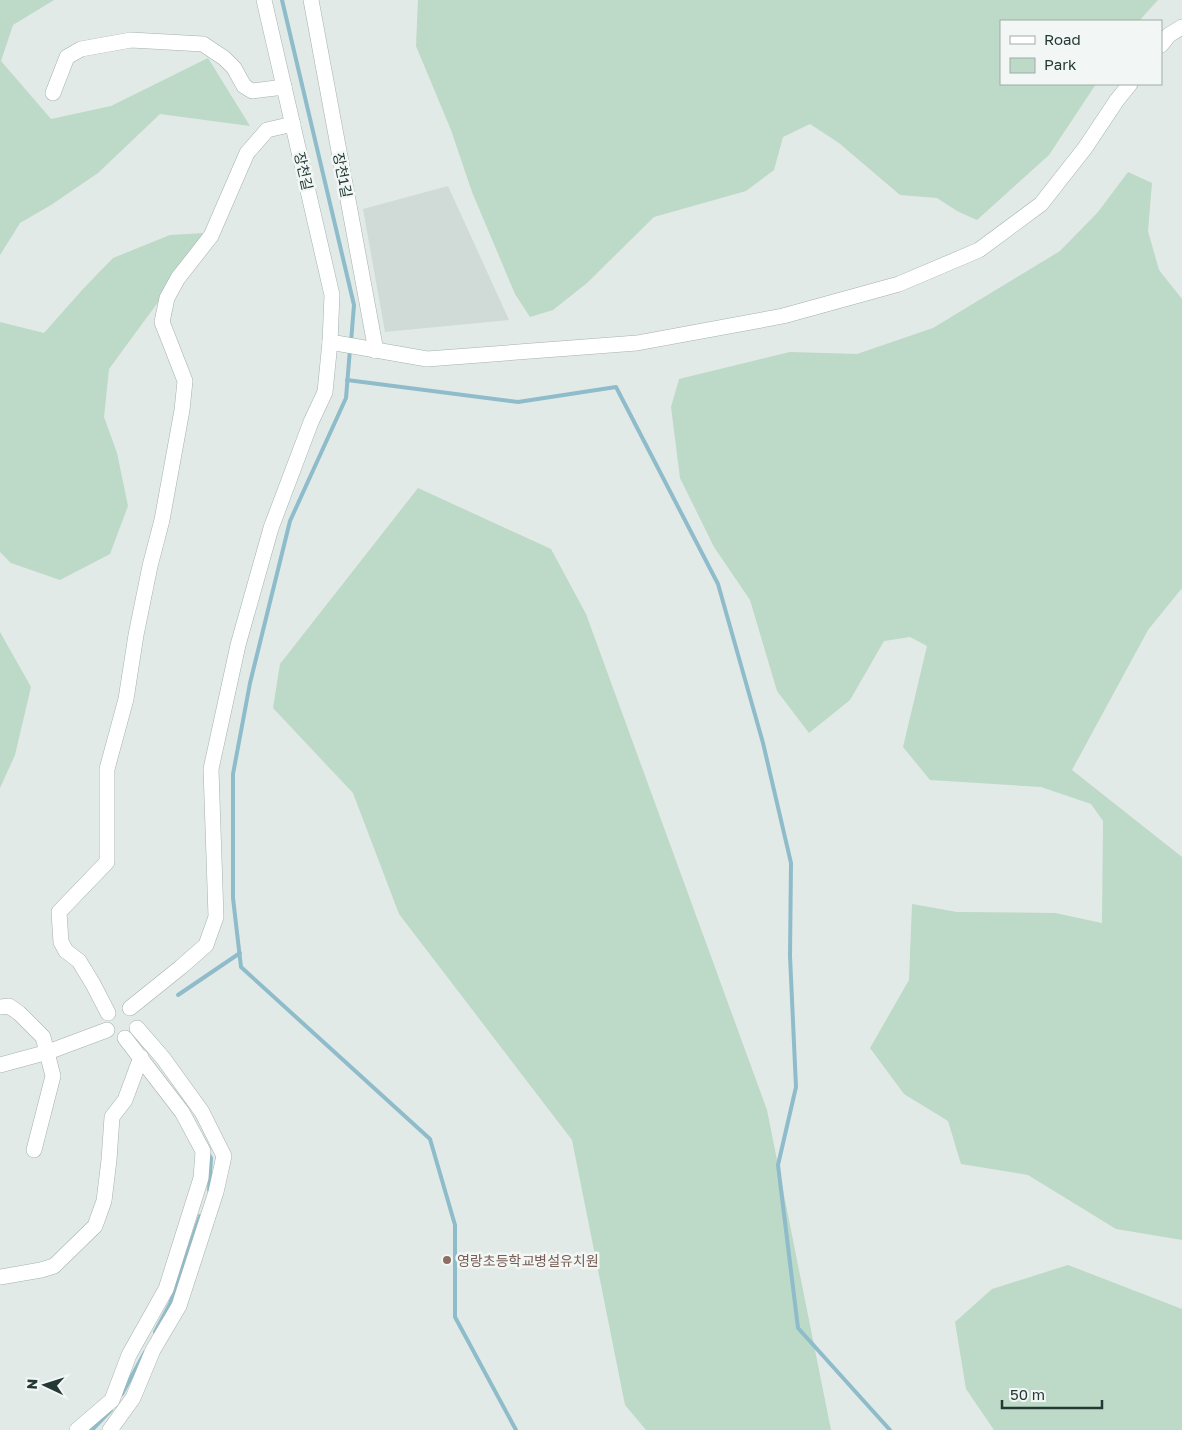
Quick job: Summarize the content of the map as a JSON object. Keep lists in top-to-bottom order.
{
  "streets": {
    "street": ["장천길", "장천1길"]
  },
  "places": ["영랑초등학교병설유치원"],
  "legend": ["Road", "Park"],
  "scale_bar": "50 m",
  "north": "left"
}
